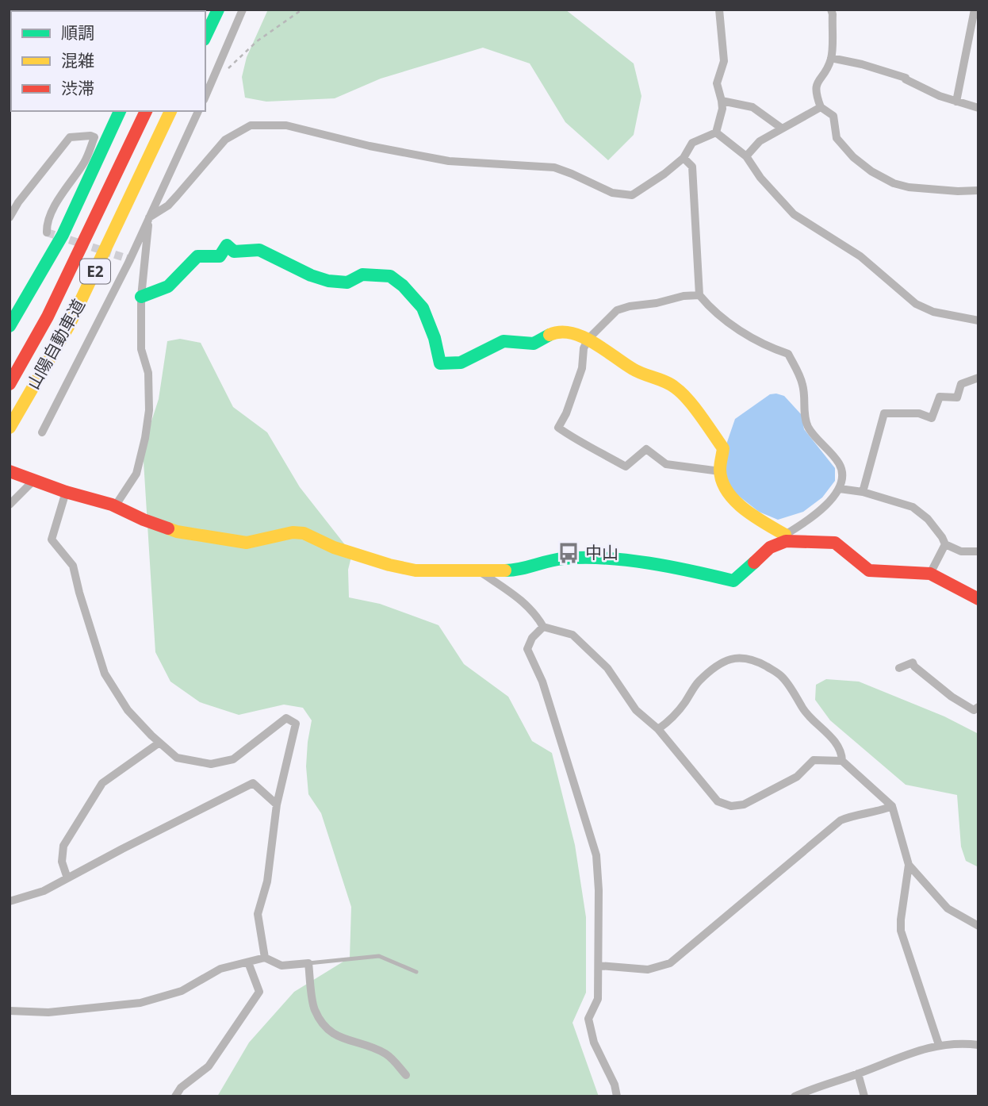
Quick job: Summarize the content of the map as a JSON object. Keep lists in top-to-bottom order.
{
  "streets": {
    "main road": ["E2", "山陽自動車道"]
  },
  "places": {
    "bus stop": ["中山"]
  },
  "legend": ["順調", "混雑", "渋滞"]
}
